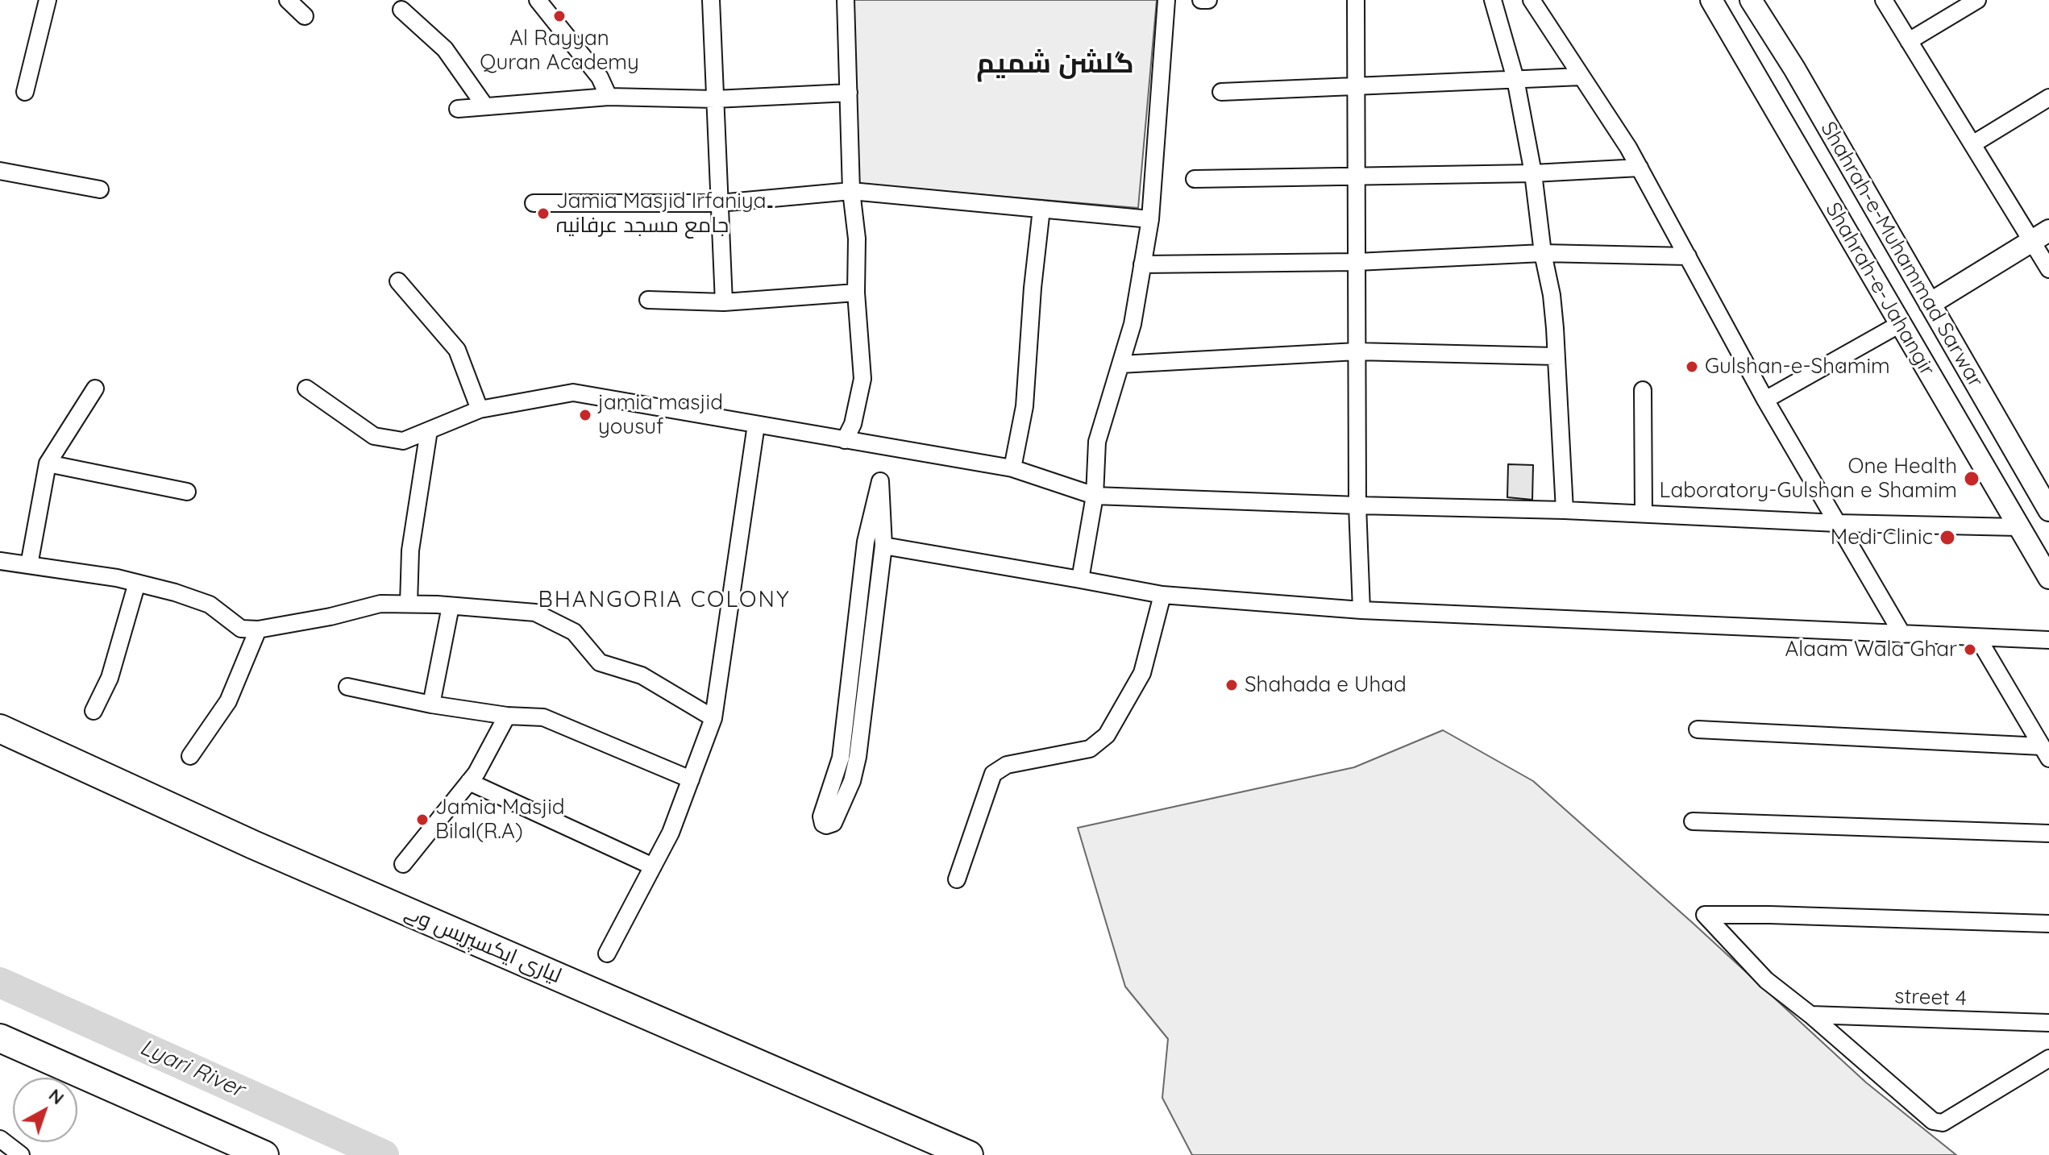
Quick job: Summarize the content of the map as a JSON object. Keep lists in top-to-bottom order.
{
  "streets": {
    "highway": ["لیاری ایکسپریس وے"],
    "main road": ["Shahrah-e-Muhammad Sarwar", "Shahrah-e-Jahangir"],
    "street": ["street 4"]
  },
  "districts": ["گلشن شمیم", "BHANGORIA COLONY"],
  "water": ["Lyari River"],
  "places": [
    "Al Rayyan Quran Academy",
    "Jamia Masjid Irfaniya۔ جامع مسجد عرفانیہ",
    "Gulshan-e-Shamim",
    "jamia masjid yousuf",
    "One Health Laboratory-Gulshan e Shamim",
    "Medi Clinic",
    "Alaam Wala Ghar",
    "Shahada e Uhad",
    "Jamia Masjid Bilal(R.A)"
  ],
  "north": "top right"
}
